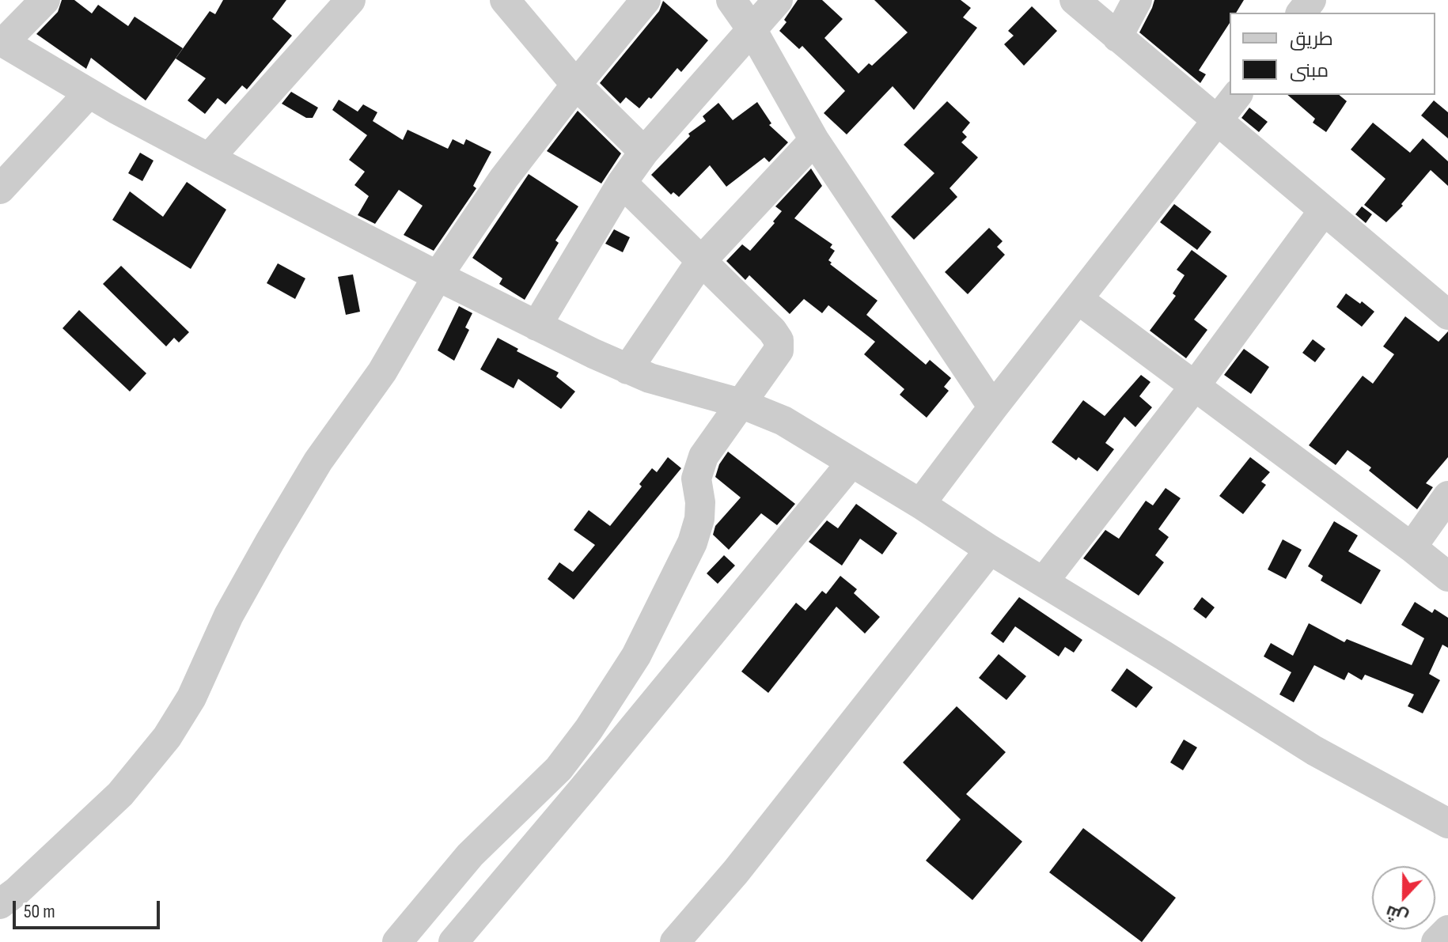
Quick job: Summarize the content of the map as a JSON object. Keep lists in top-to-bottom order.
{
  "legend": ["طريق", "مبنى"],
  "scale_bar": "50 m",
  "north": "bottom"
}
